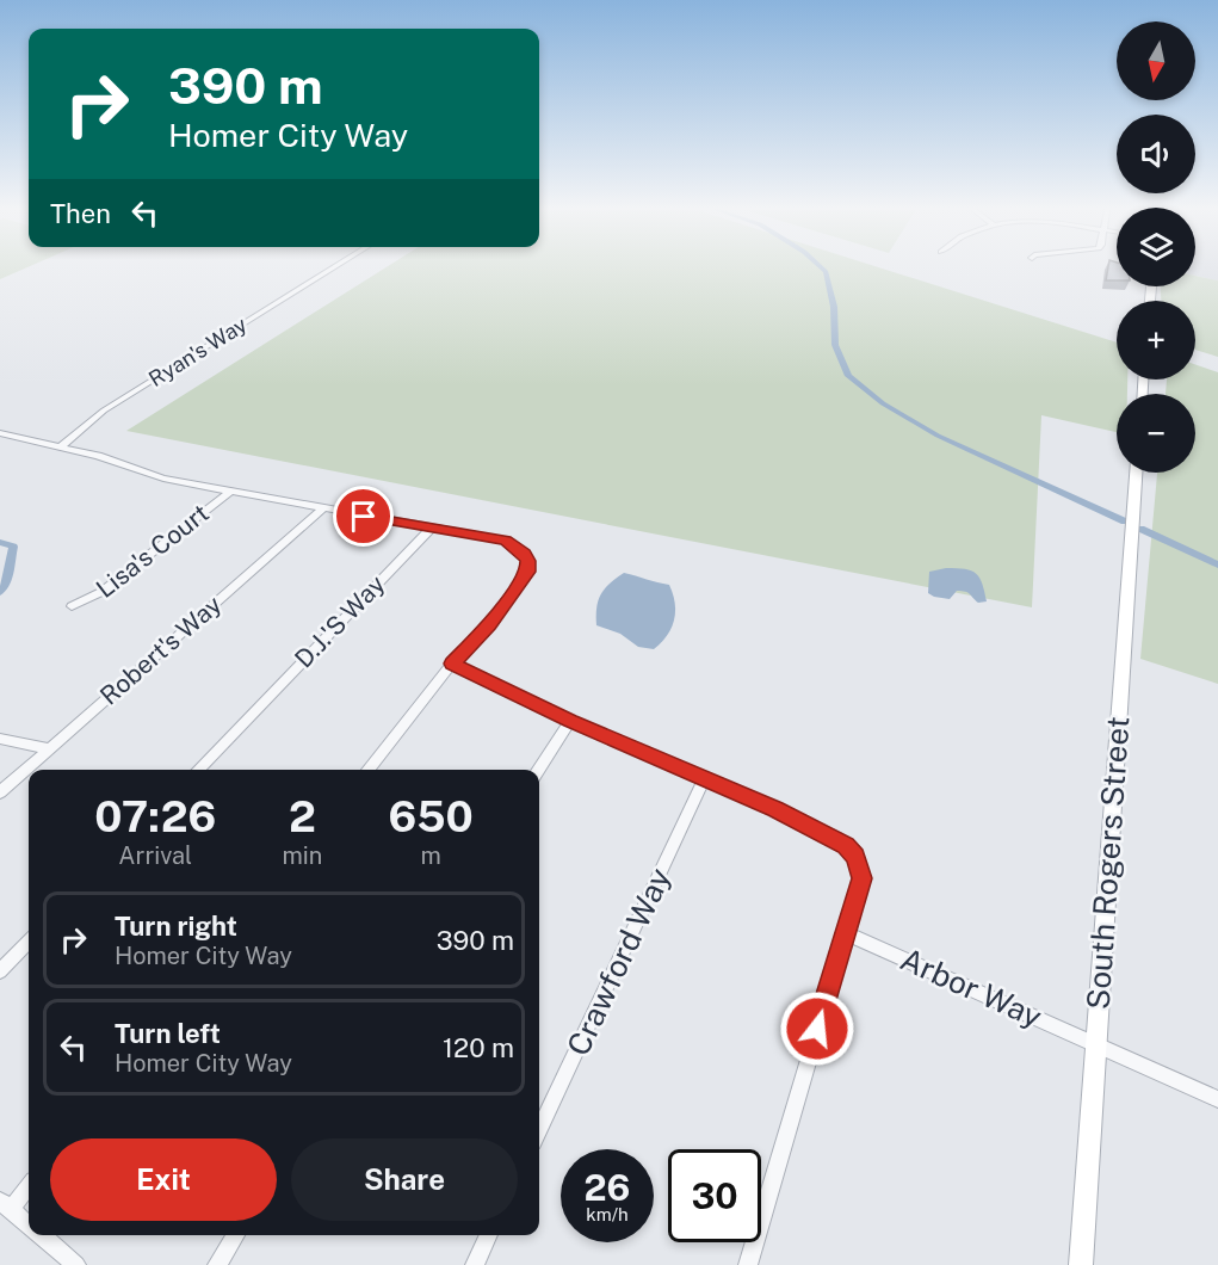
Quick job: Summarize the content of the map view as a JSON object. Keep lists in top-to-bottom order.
{
  "streets": {
    "street": [
      "Ryan's Way",
      "Lisa's Court",
      "D.J.'S Way",
      "Robert's Way",
      "South Rogers Street",
      "Crawford Way",
      "Arbor Way"
    ]
  },
  "crossings": [
    ["South Rogers Street", "Arbor Way"]
  ],
  "north": "bottom",
  "page": {
    "map_buttons": ["+", "−"],
    "turn": ["390 m", "Homer City Way"],
    "then": "Then",
    "eta": [
      "07:26",
      "Arrival",
      "2",
      "min",
      "650",
      "m"
    ],
    "list": [
      {
        "name": "Turn right",
        "note": "Homer City Way",
        "value": "390 m"
      },
      {
        "name": "Turn left",
        "note": "Homer City Way",
        "value": "120 m"
      }
    ],
    "buttons": ["Exit", "Share"],
    "speed": "26 km/h",
    "limit": "30"
  }
}
